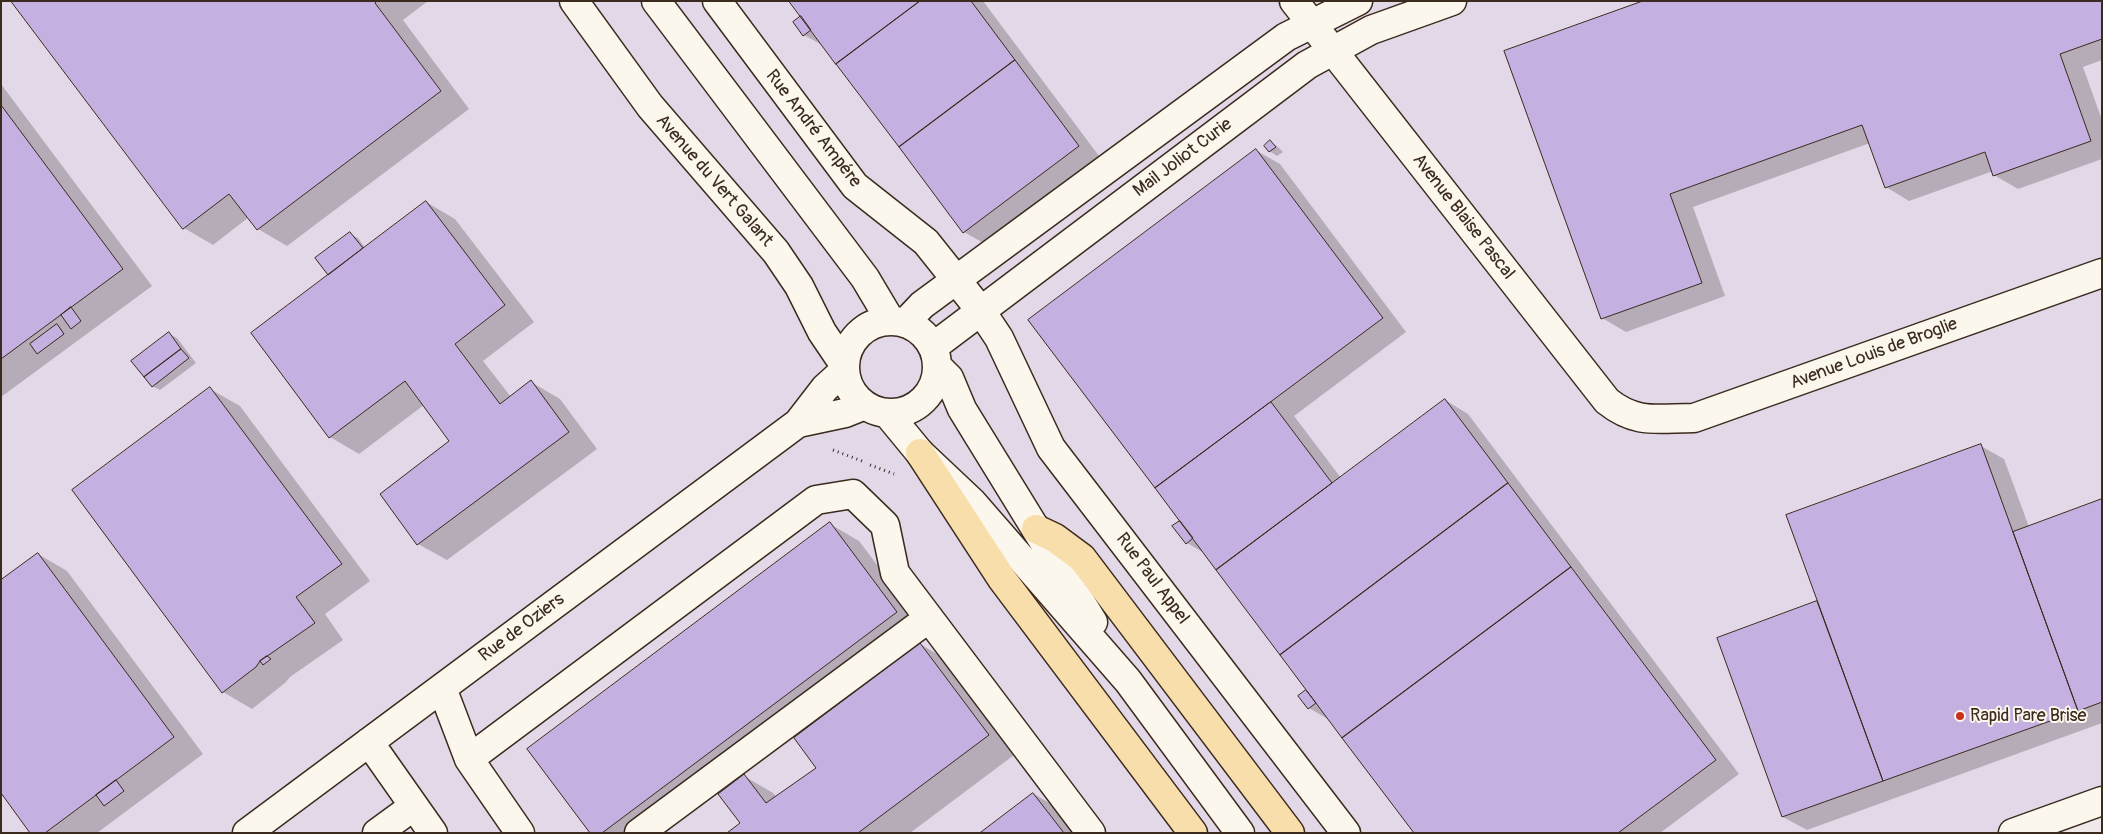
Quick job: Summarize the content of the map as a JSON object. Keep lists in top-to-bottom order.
{
  "streets": {
    "street": [
      "Rue André Ampére",
      "Mail Joliot Curie",
      "Avenue du Vert Galant",
      "Avenue Blaise Pascal",
      "Avenue Louis de Broglie",
      "Rue Paul Appel",
      "Rue de Oziers"
    ]
  },
  "crossings": [
    ["Rue André Ampére", "Mail Joliot Curie"],
    ["Rue André Ampére", "Rue Paul Appel"],
    ["Mail Joliot Curie", "Avenue du Vert Galant"],
    ["Mail Joliot Curie", "Avenue Blaise Pascal"],
    ["Mail Joliot Curie", "Rue Paul Appel"],
    ["Mail Joliot Curie", "Rue de Oziers"],
    ["Avenue du Vert Galant", "Rue de Oziers"],
    ["Avenue Blaise Pascal", "Avenue Louis de Broglie"]
  ],
  "places": ["Rapid Pare Brise"]
}
